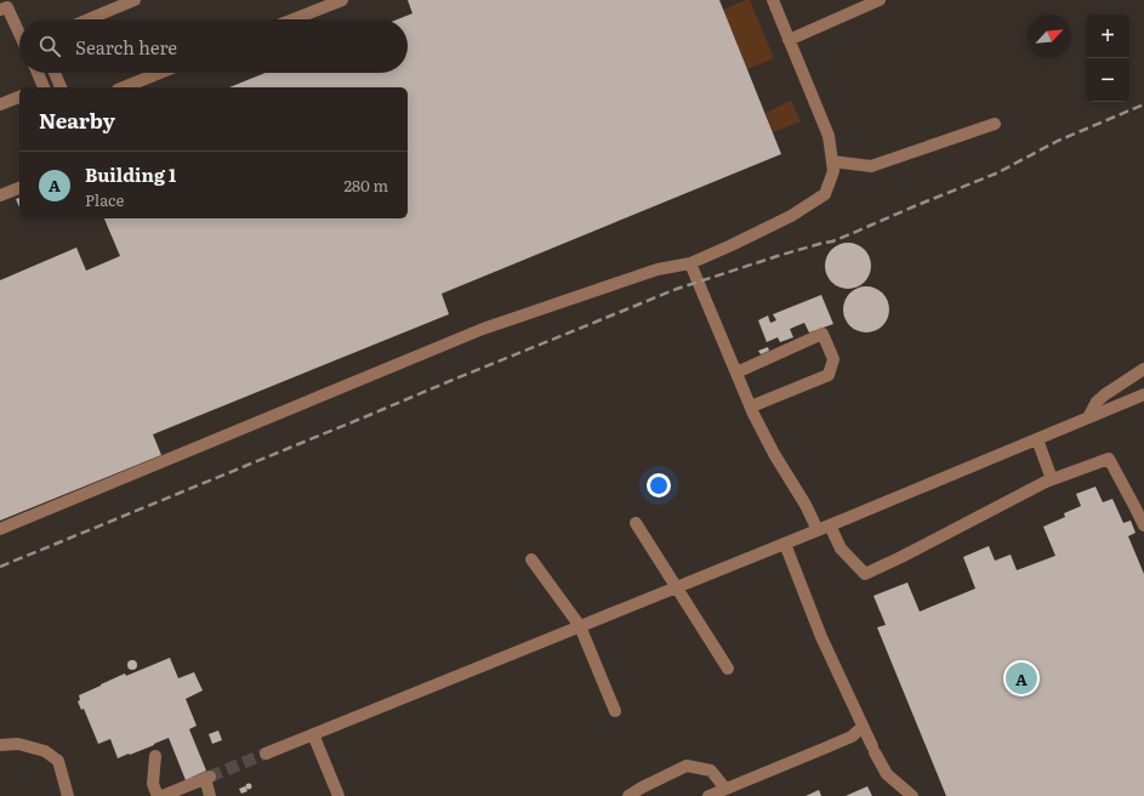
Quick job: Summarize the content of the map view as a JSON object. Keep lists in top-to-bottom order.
{
  "north": "top right",
  "page": {
    "map_buttons": ["+", "−"],
    "search": "Search here",
    "heading": "Nearby",
    "list": [
      {
        "mark": "A",
        "name": "Building 1",
        "note": "Place",
        "value": "280 m"
      }
    ],
    "pins": "A"
  }
}
